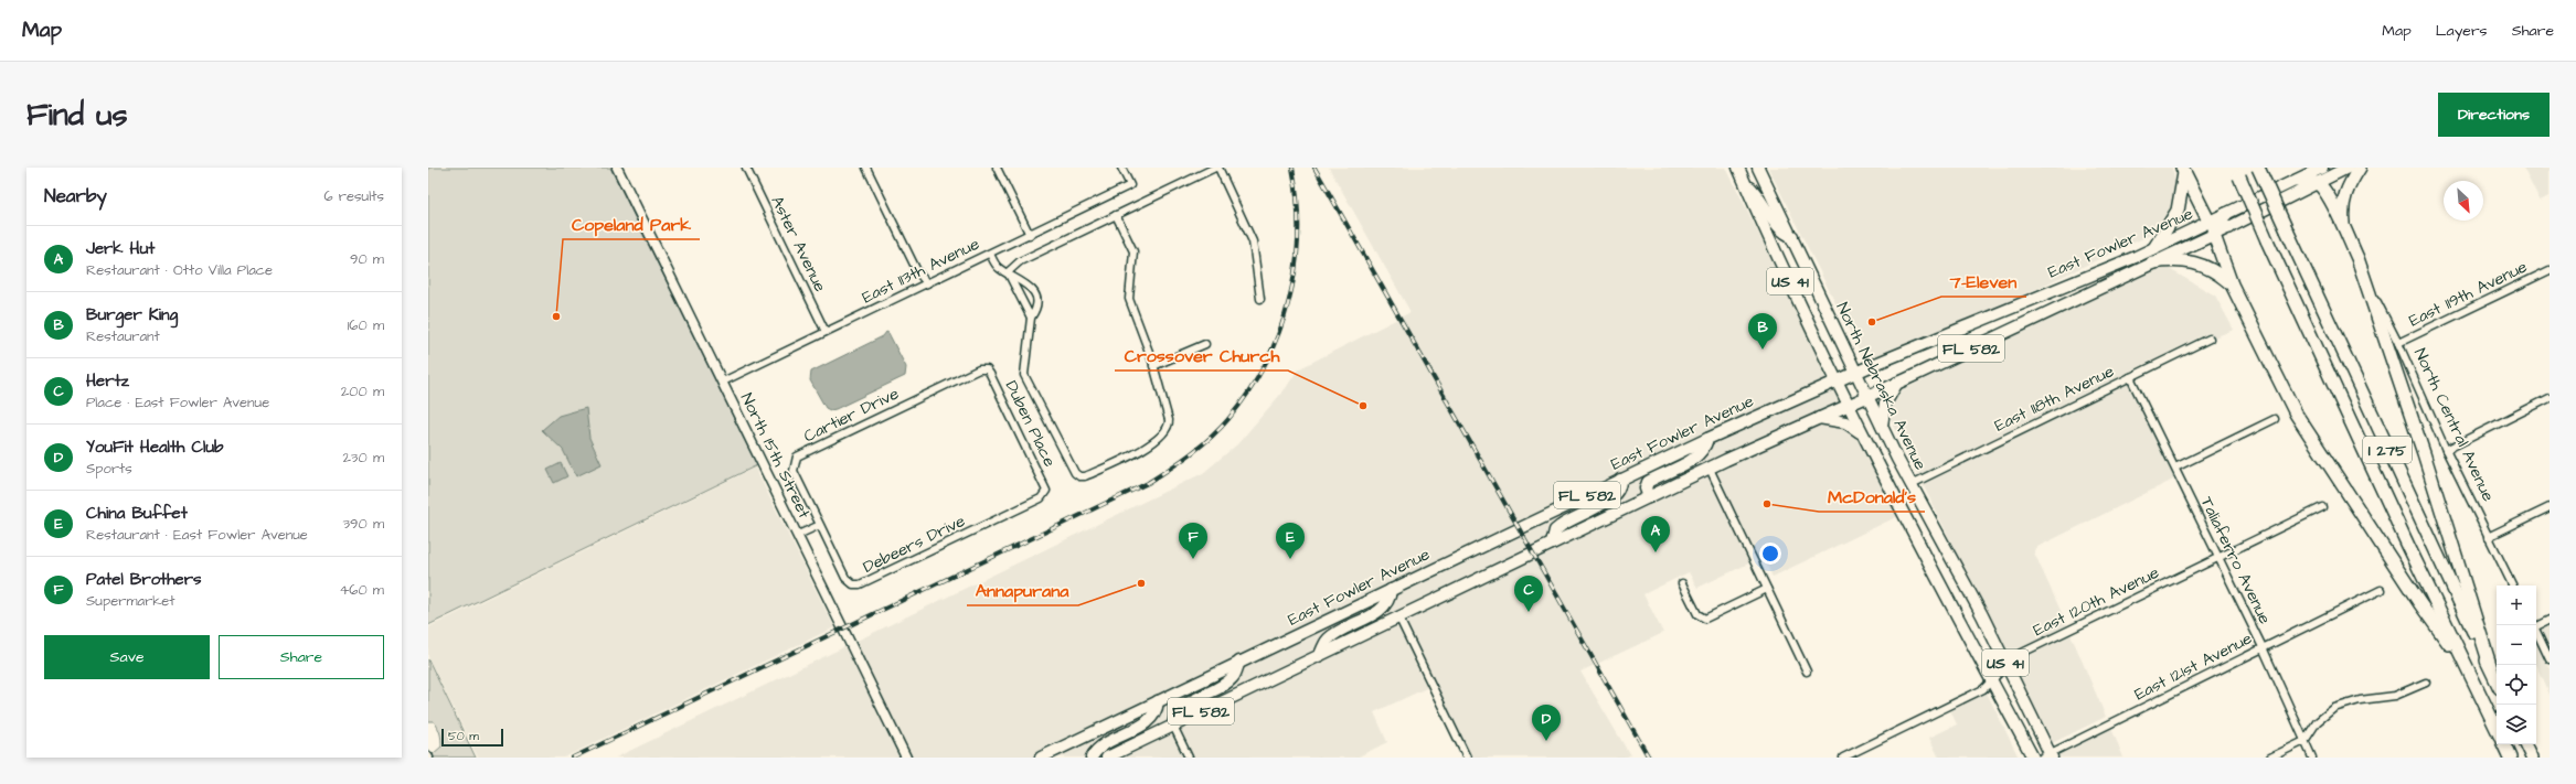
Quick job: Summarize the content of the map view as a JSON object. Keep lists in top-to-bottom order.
{
  "streets": {
    "highway": ["I 275"],
    "main road": [
      "East Fowler Avenue",
      "US 41",
      "FL 582",
      "North Nebraska Avenue"
    ],
    "street": [
      "Aster Avenue",
      "East 113th Avenue",
      "East 119th Avenue",
      "East 118th Avenue",
      "Cartier Drive",
      "Duben Place",
      "North Central Avenue",
      "North 15th Street",
      "Debeers Drive",
      "Taliaferro Avenue",
      "East 120th Avenue",
      "East 121st Avenue"
    ]
  },
  "crossings": [
    ["East Fowler Avenue", "US 41"],
    ["East Fowler Avenue", "North Nebraska Avenue"],
    ["Aster Avenue", "East 113th Avenue"],
    ["East 113th Avenue", "North 15th Street"],
    ["US 41", "East 120th Avenue"],
    ["East 119th Avenue", "North Central Avenue"],
    ["North Nebraska Avenue", "East 118th Avenue"],
    ["North Nebraska Avenue", "East 120th Avenue"],
    ["North Nebraska Avenue", "East 121st Avenue"],
    ["East 118th Avenue", "Taliaferro Avenue"],
    ["Cartier Drive", "Duben Place"],
    ["Cartier Drive", "Debeers Drive"],
    ["Duben Place", "Debeers Drive"],
    ["Taliaferro Avenue", "East 120th Avenue"],
    ["Taliaferro Avenue", "East 121st Avenue"]
  ],
  "places": [
    "Copeland Park",
    "7-Eleven",
    "Crossover Church",
    "McDonald's",
    "Annapurana"
  ],
  "scale_bar": "50 m",
  "north": "bottom right",
  "page": {
    "header": "Map",
    "nav": ["Map", "Layers", "Share"],
    "buttons": [
      "Directions",
      ["Save", "Share"]
    ],
    "title": "Find us",
    "heading": ["Nearby", "6 results"],
    "list": [
      {
        "mark": "A",
        "name": "Jerk Hut",
        "note": "Restaurant · Otto Villa Place",
        "value": "90 m"
      },
      {
        "mark": "B",
        "name": "Burger King",
        "note": "Restaurant",
        "value": "160 m"
      },
      {
        "mark": "C",
        "name": "Hertz",
        "note": "Place · East Fowler Avenue",
        "value": "200 m"
      },
      {
        "mark": "D",
        "name": "YouFit Health Club",
        "note": "Sports",
        "value": "230 m"
      },
      {
        "mark": "E",
        "name": "China Buffet",
        "note": "Restaurant · East Fowler Avenue",
        "value": "390 m"
      },
      {
        "mark": "F",
        "name": "Patel Brothers",
        "note": "Supermarket",
        "value": "460 m"
      }
    ],
    "pins": [
      "B",
      "A",
      "E",
      "F",
      "C",
      "D"
    ],
    "map_buttons": ["+", "−"],
    "scale": "50 m"
  }
}
